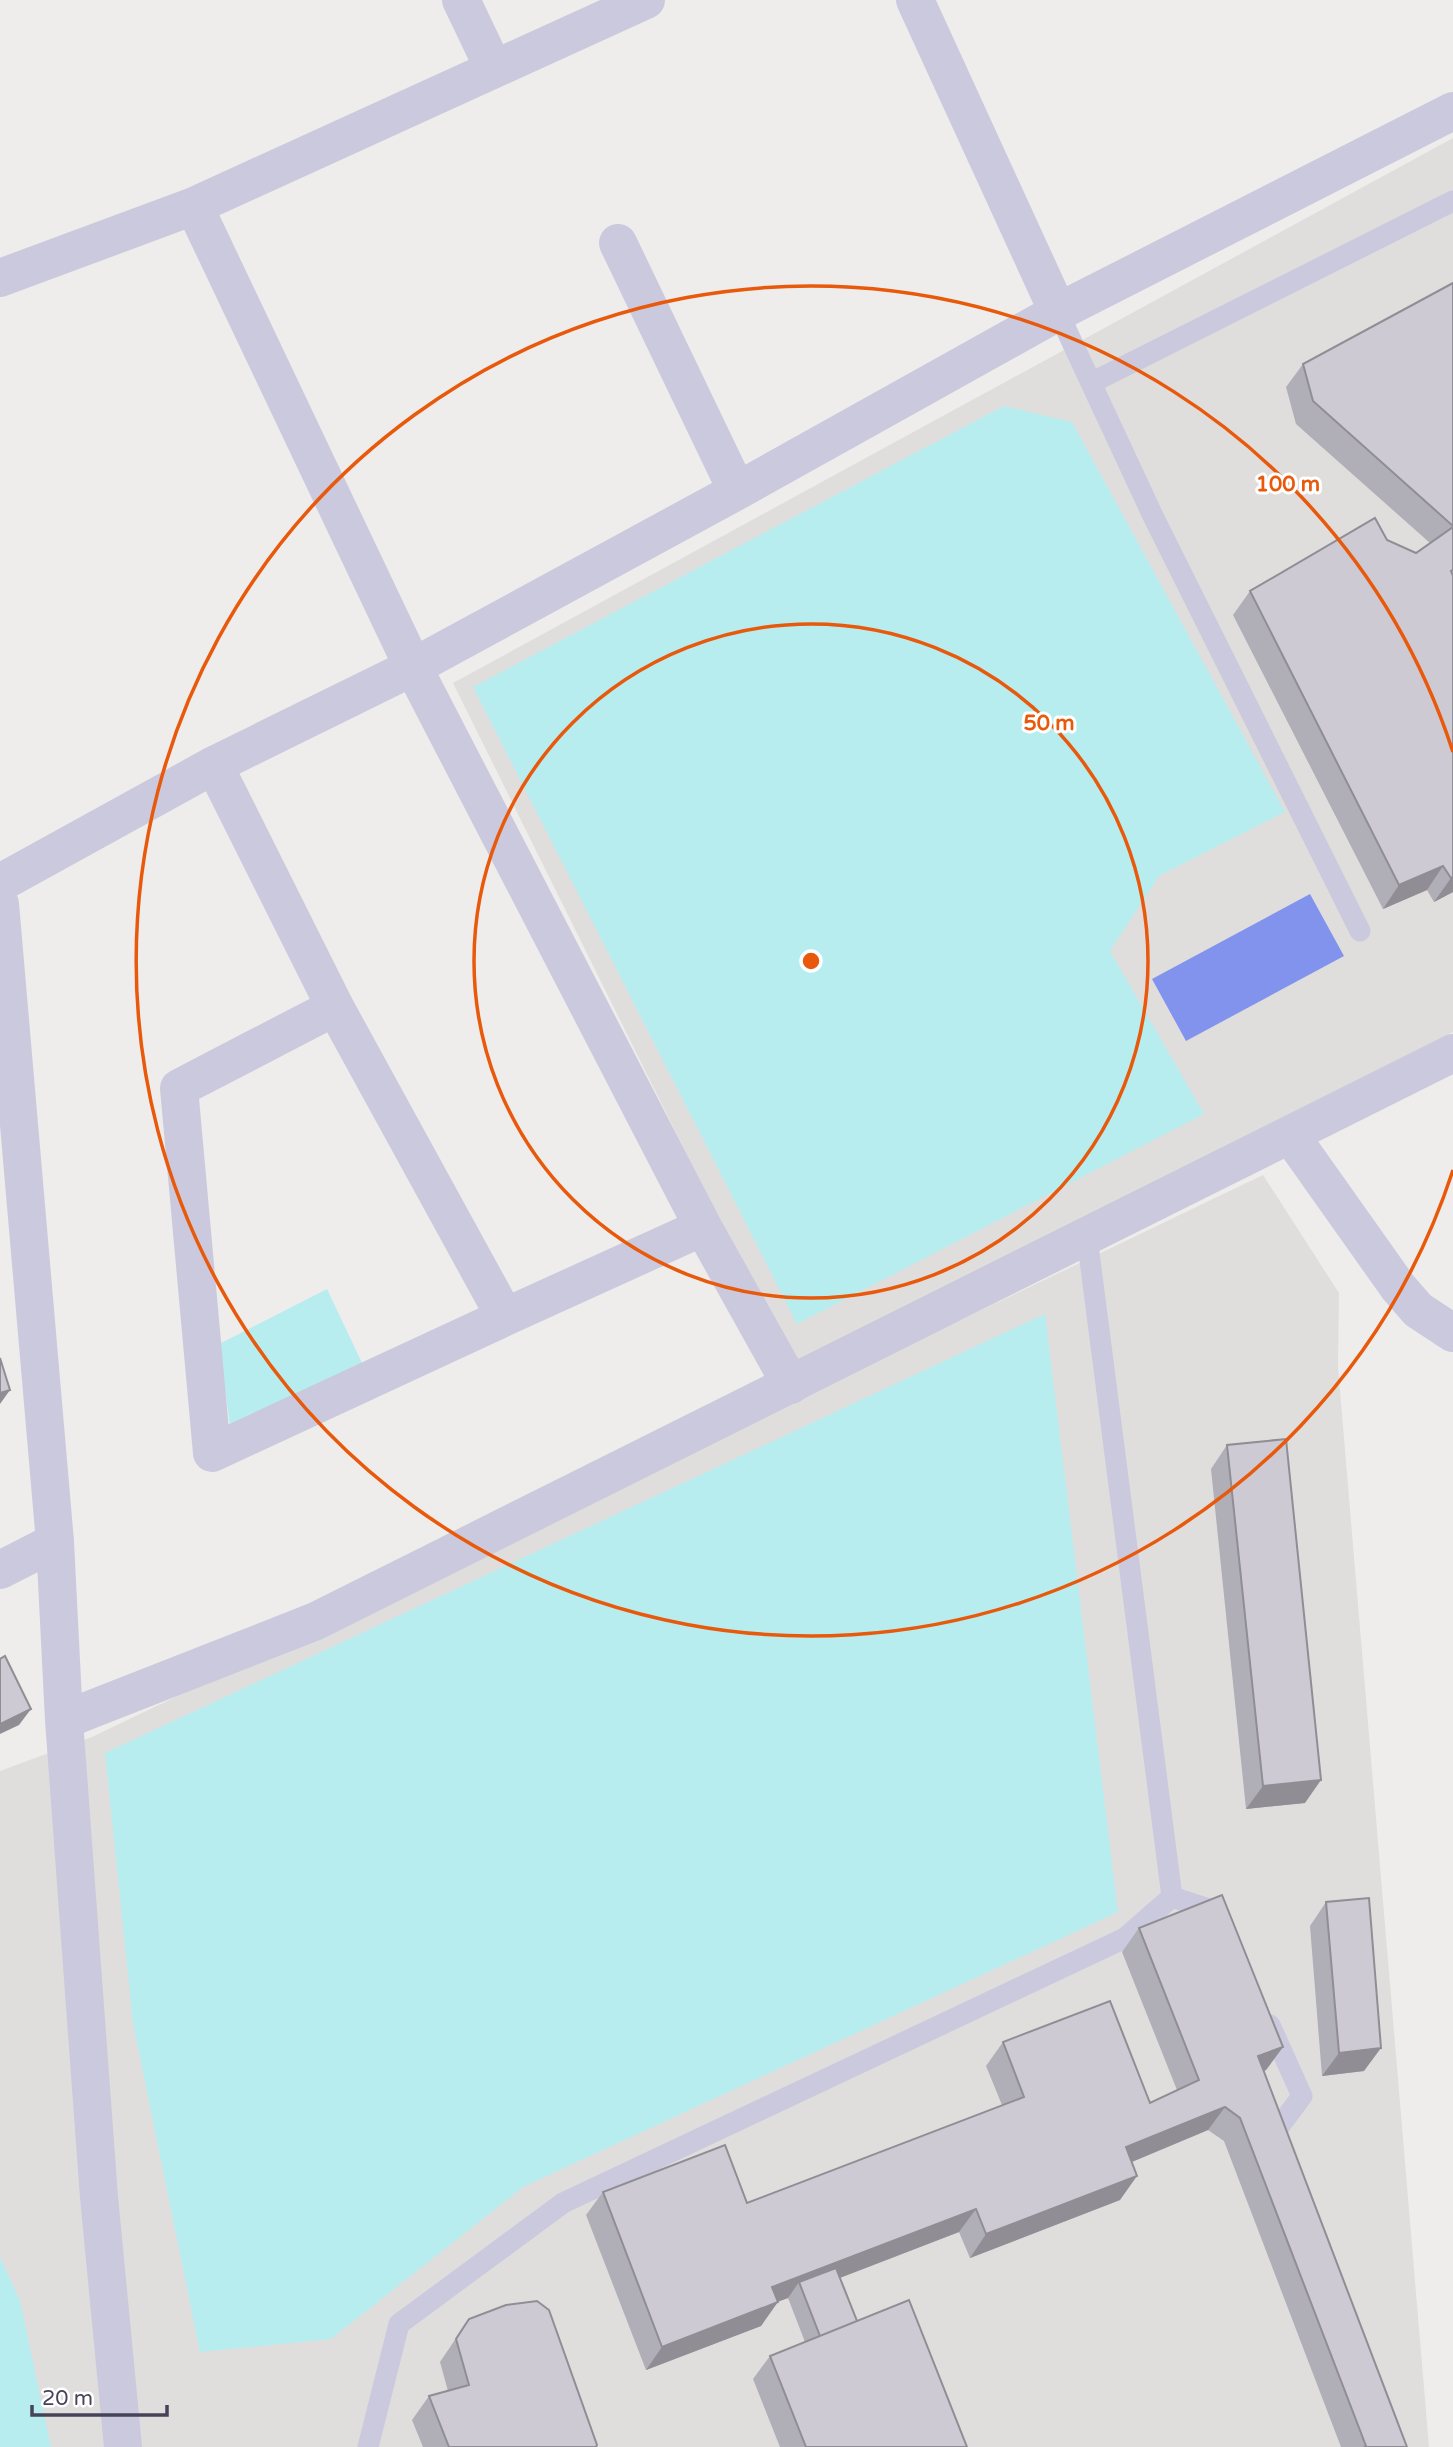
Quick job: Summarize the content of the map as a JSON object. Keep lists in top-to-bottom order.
{
  "scale_bar": "20 m",
  "rings": ["100 m", "50 m"]
}
